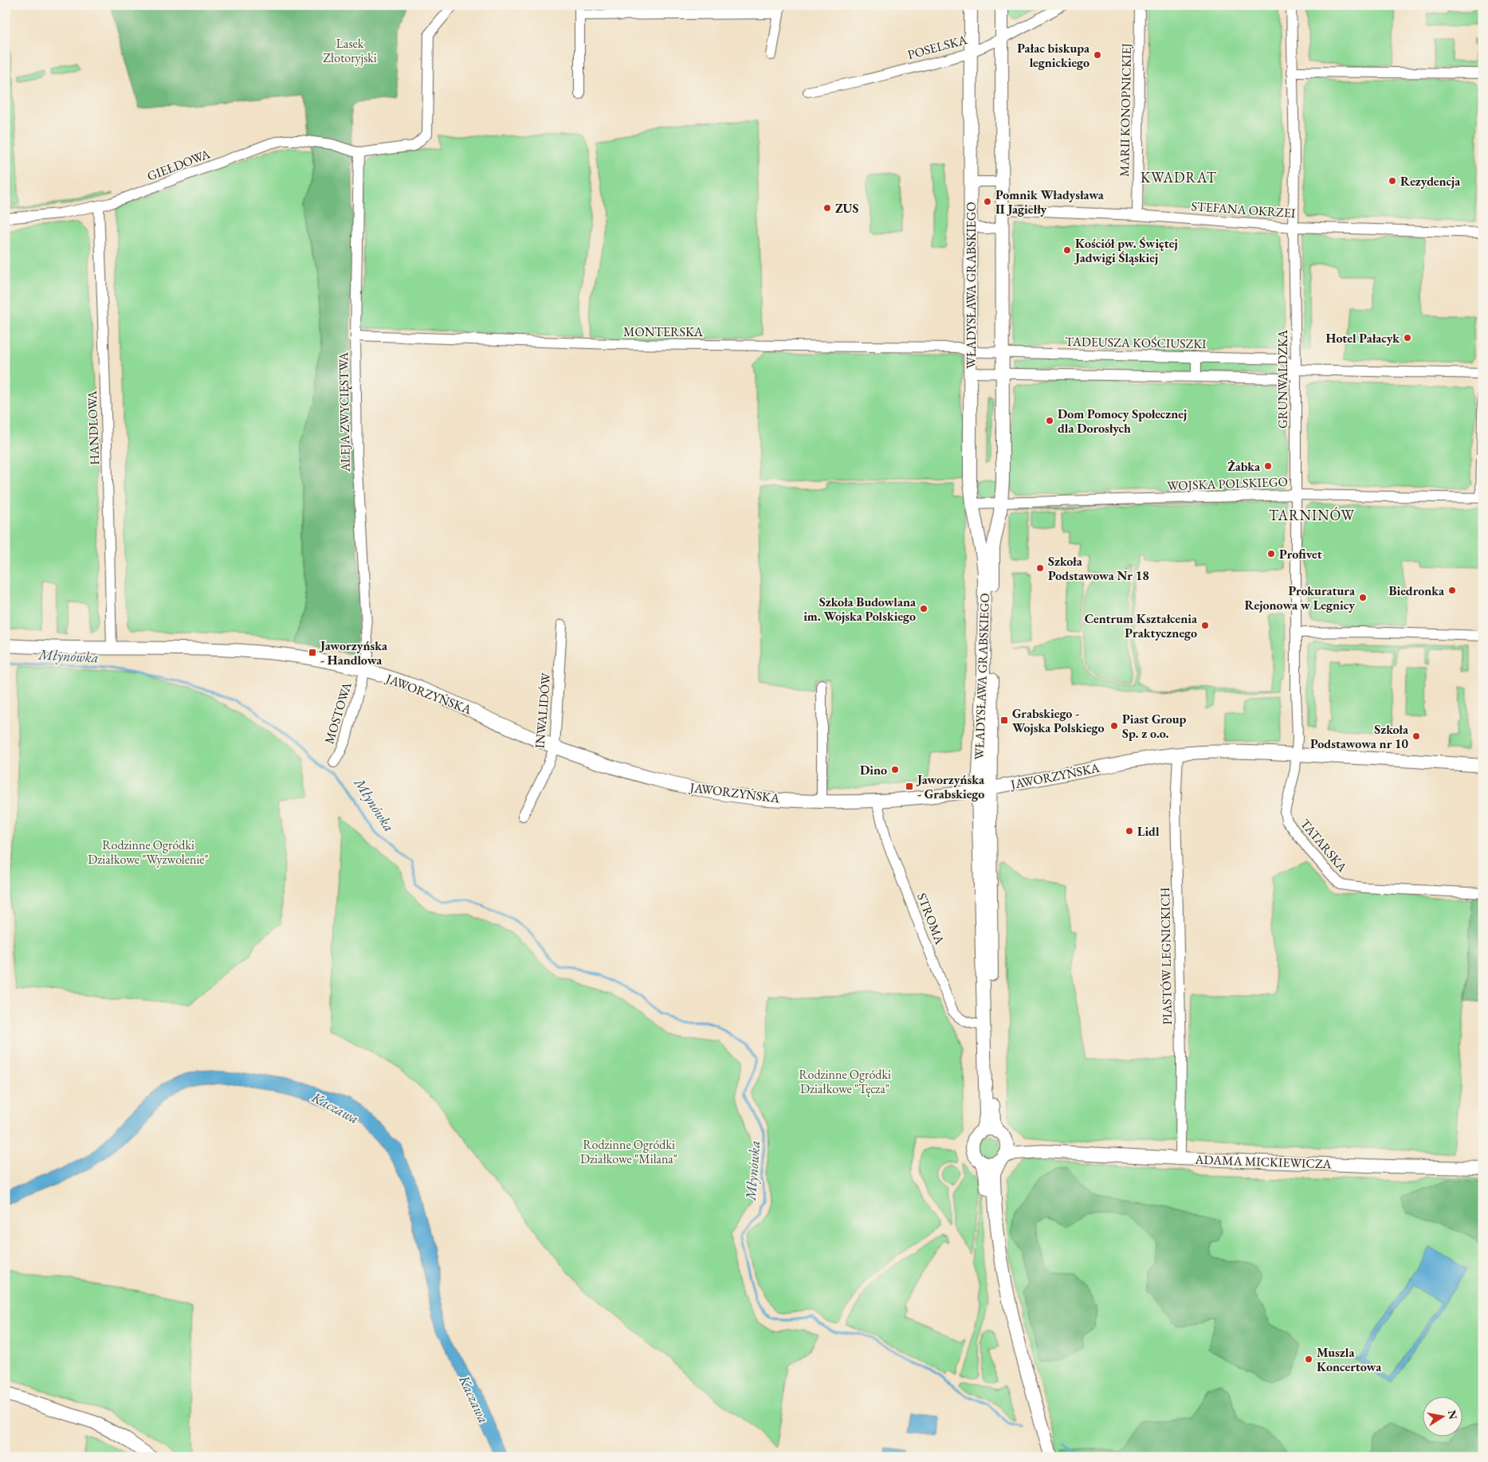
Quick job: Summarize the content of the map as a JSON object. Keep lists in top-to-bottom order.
{
  "streets": {
    "street": [
      "POSELSKA",
      "MARII KONOPNICKIEJ",
      "GIEŁDOWA",
      "STEFANA OKRZEI",
      "WŁADYSŁAWA GRABSKIEGO",
      "MONTERSKA",
      "TADEUSZA KOŚCIUSZKI",
      "GRUNWALDZKA",
      "ALEJA ZWYCIĘSTWA",
      "HANDLOWA",
      "WOJSKA POLSKIEGO",
      "JAWORZYŃSKA",
      "INWALIDÓW",
      "MOSTOWA",
      "TATARSKA",
      "STROMA",
      "PIASTÓW LEGNICKICH",
      "ADAMA MICKIEWICZA"
    ]
  },
  "crossings": [
    ["POSELSKA", "WŁADYSŁAWA GRABSKIEGO"],
    ["MARII KONOPNICKIEJ", "STEFANA OKRZEI"],
    ["GIEŁDOWA", "ALEJA ZWYCIĘSTWA"],
    ["GIEŁDOWA", "HANDLOWA"],
    ["STEFANA OKRZEI", "WŁADYSŁAWA GRABSKIEGO"],
    ["STEFANA OKRZEI", "GRUNWALDZKA"],
    ["WŁADYSŁAWA GRABSKIEGO", "MONTERSKA"],
    ["WŁADYSŁAWA GRABSKIEGO", "TADEUSZA KOŚCIUSZKI"],
    ["WŁADYSŁAWA GRABSKIEGO", "WOJSKA POLSKIEGO"],
    ["WŁADYSŁAWA GRABSKIEGO", "JAWORZYŃSKA"],
    ["MONTERSKA", "TADEUSZA KOŚCIUSZKI"],
    ["MONTERSKA", "ALEJA ZWYCIĘSTWA"],
    ["TADEUSZA KOŚCIUSZKI", "GRUNWALDZKA"],
    ["GRUNWALDZKA", "WOJSKA POLSKIEGO"],
    ["GRUNWALDZKA", "JAWORZYŃSKA"],
    ["GRUNWALDZKA", "TATARSKA"],
    ["ALEJA ZWYCIĘSTWA", "JAWORZYŃSKA"],
    ["ALEJA ZWYCIĘSTWA", "MOSTOWA"],
    ["HANDLOWA", "JAWORZYŃSKA"],
    ["JAWORZYŃSKA", "INWALIDÓW"],
    ["JAWORZYŃSKA", "MOSTOWA"],
    ["JAWORZYŃSKA", "TATARSKA"],
    ["JAWORZYŃSKA", "STROMA"],
    ["JAWORZYŃSKA", "PIASTÓW LEGNICKICH"],
    ["PIASTÓW LEGNICKICH", "ADAMA MICKIEWICZA"]
  ],
  "districts": ["KWADRAT", "TARNINÓW"],
  "water": ["Młynówka", "Kaczawa"],
  "parks": [
    "Lasek Złotoryjski",
    "Rodzinne Ogródki Działkowe \"Wyzwolenie\"",
    "Rodzinne Ogródki Działkowe \"Tęcza\"",
    "Rodzinne Ogródki Działkowe \"Milana\""
  ],
  "places": {
    "other": [
      "Pałac biskupa legnickiego",
      "Rezydencja",
      "Pomnik Władysława II Jagiełły",
      "ZUS",
      "Kościół pw. Świętej Jadwigi Śląskiej",
      "Hotel Pałacyk",
      "Dom Pomocy Społecznej dla Dorosłych",
      "Żabka",
      "Profivet",
      "Szkoła Podstawowa Nr 18",
      "Biedronka",
      "Prokuratura Rejonowa w Legnicy",
      "Szkoła Budowlana im. Wojska Polskiego",
      "Centrum Kształcenia Praktycznego",
      "Piast Group Sp. z o.o.",
      "Szkoła Podstawowa nr 10",
      "Dino",
      "Lidl",
      "Muszla Koncertowa"
    ],
    "transit": ["Jaworzyńska - Handlowa", "Grabskiego - Wojska Polskiego", "Jaworzyńska - Grabskiego"]
  },
  "north": "right"
}
